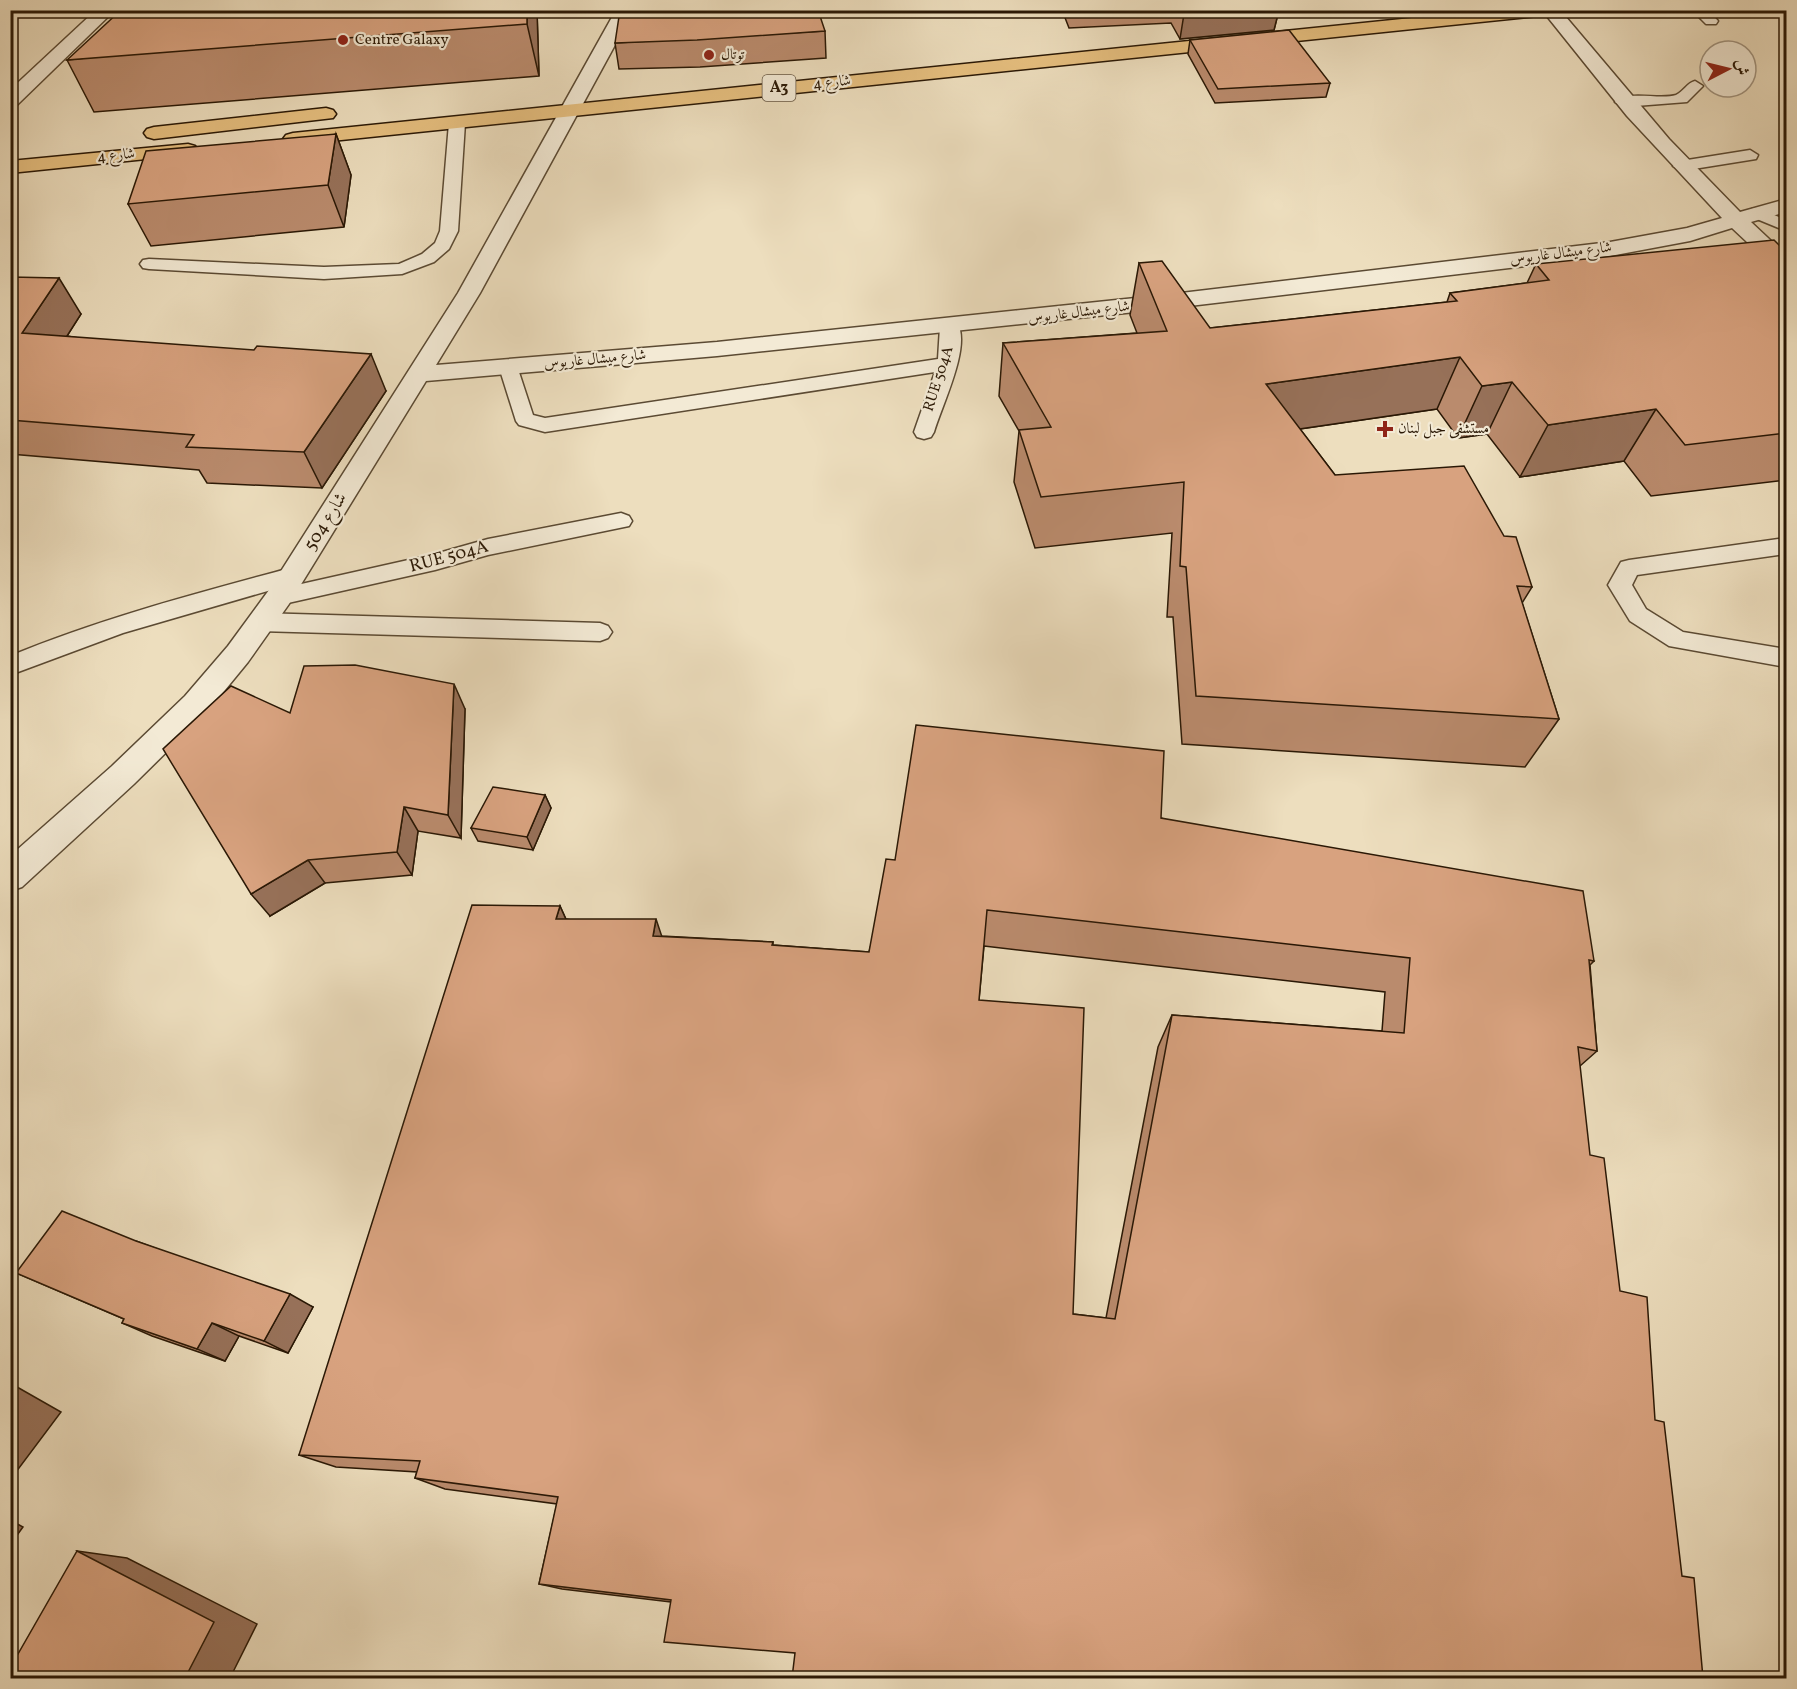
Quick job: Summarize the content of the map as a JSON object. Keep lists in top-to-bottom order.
{
  "streets": {
    "highway": ["شارع 4", "A3"],
    "street": ["شارع ميشال غاريوس", "شارع 504"],
    "lane": ["RUE 504A"]
  },
  "crossings": [
    ["شارع 4", "شارع 504"],
    ["شارع ميشال غاريوس", "RUE 504A"],
    ["شارع ميشال غاريوس", "شارع 504"],
    ["RUE 504A", "شارع 504"]
  ],
  "places": {
    "other": ["Centre Galaxy", "توتال"],
    "health": ["مستشفى جبل لبنان"]
  },
  "north": "right"
}
